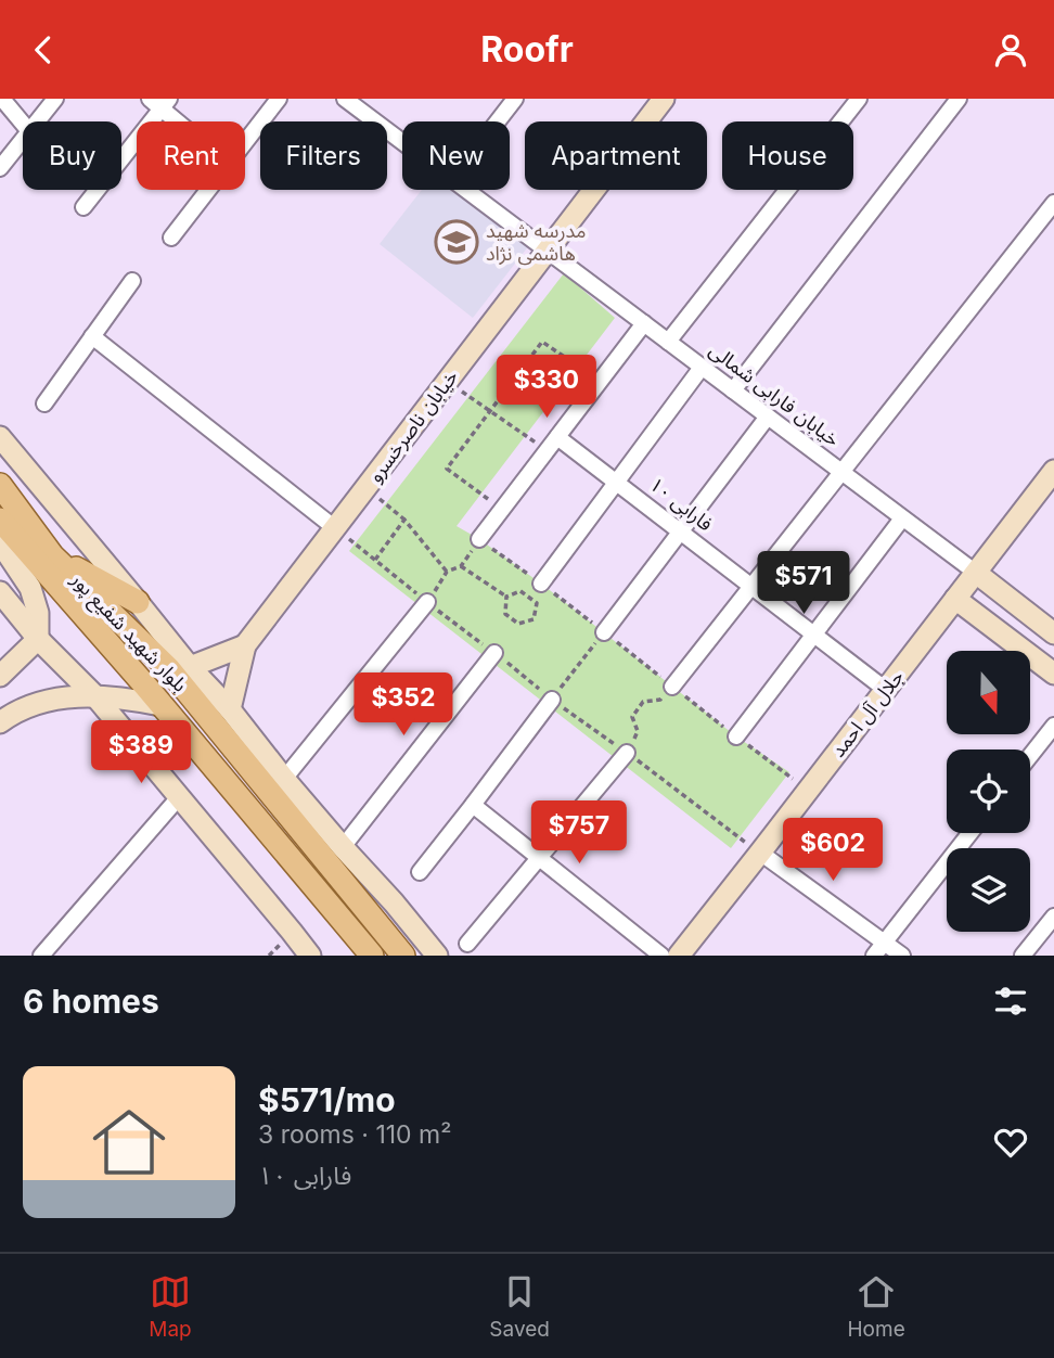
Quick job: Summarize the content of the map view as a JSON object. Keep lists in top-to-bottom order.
{
  "streets": {
    "main road": ["بلوار شهید شفیع پور"],
    "street": [
      "خیابان فارابی شمالی",
      "خیابان ناصرخسرو",
      "فارابی ۱۰",
      "جلال آل احمد"
    ]
  },
  "crossings": [
    ["خیابان فارابی شمالی", "خیابان ناصرخسرو"],
    ["خیابان فارابی شمالی", "جلال آل احمد"],
    ["فارابی ۱۰", "جلال آل احمد"]
  ],
  "places": {
    "school or university": ["مدرسه شهید ه‍اشمی نژاد"]
  },
  "north": "bottom",
  "page": {
    "header": "Roofr",
    "chip": [
      "Buy",
      "Rent",
      "Filters",
      "New",
      "Apartment",
      "House"
    ],
    "price": [
      "$330",
      "$571",
      "$352",
      "$389",
      "$757",
      "$602"
    ],
    "heading": "6 homes",
    "list": [
      {
        "name": "$571/mo",
        "note": "3 rooms · 110 m² · فارابی ۱۰"
      }
    ],
    "tabs": ["Map", "Saved", "Home"]
  }
}
